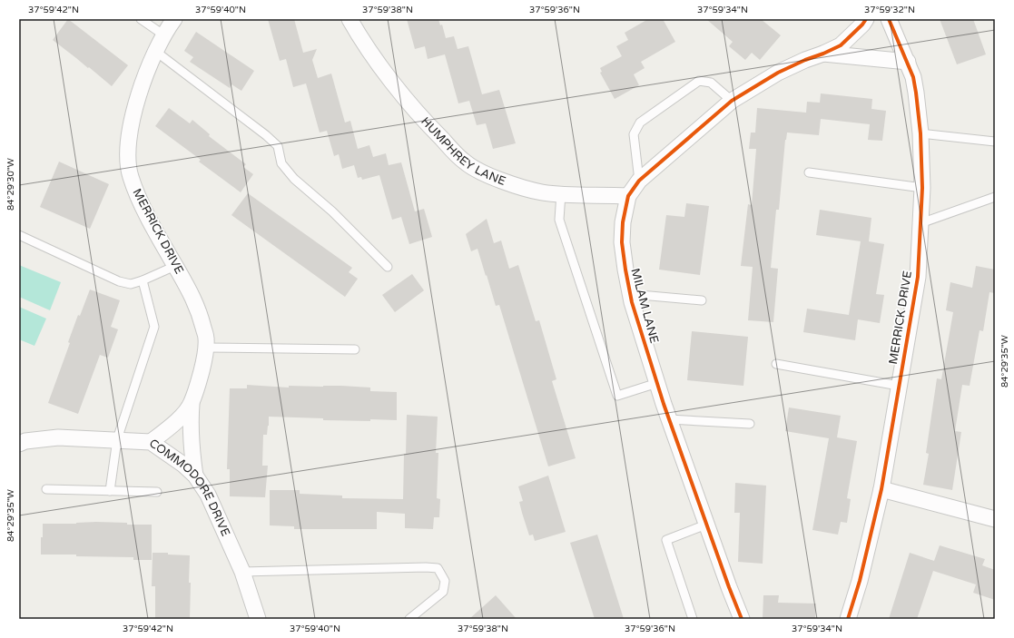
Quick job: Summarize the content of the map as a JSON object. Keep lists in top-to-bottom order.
{
  "streets": {
    "street": [
      "HUMPHREY LANE",
      "MERRICK DRIVE",
      "MILAM LANE",
      "COMMODORE DRIVE"
    ]
  },
  "crossings": [
    ["HUMPHREY LANE", "MILAM LANE"],
    ["MERRICK DRIVE", "COMMODORE DRIVE"]
  ],
  "coordinates": [
    "37°59'42\"N",
    "37°59'40\"N",
    "37°59'38\"N",
    "37°59'36\"N",
    "37°59'34\"N",
    "37°59'32\"N",
    "84°29'30\"W",
    "84°29'35\"W"
  ]
}
